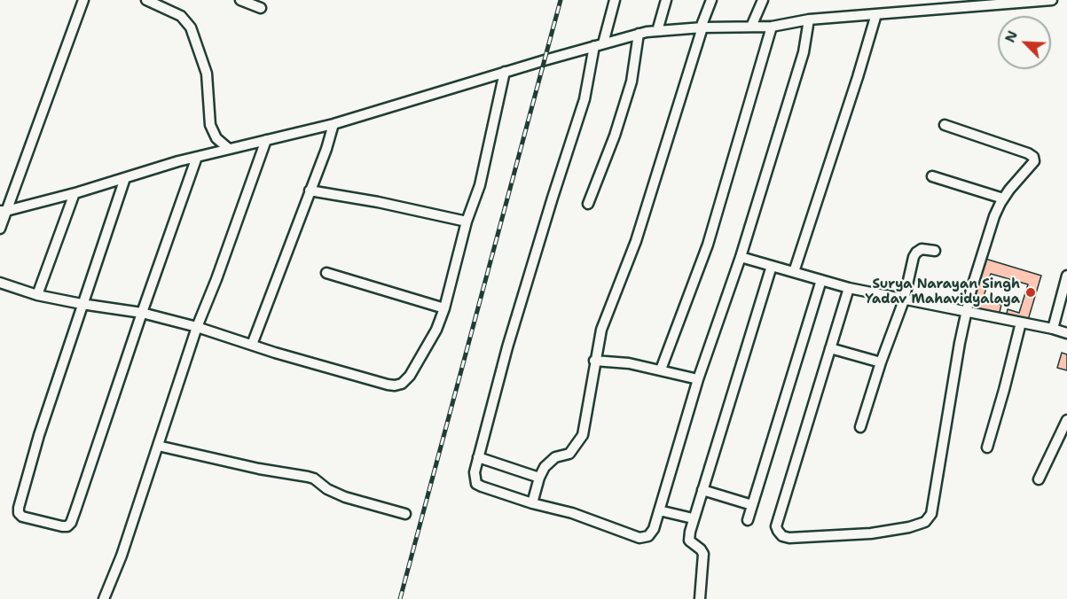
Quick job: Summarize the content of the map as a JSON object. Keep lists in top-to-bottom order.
{
  "places": ["Surya Narayan Singh Yadav Mahavidyalaya"],
  "north": "top left"
}
